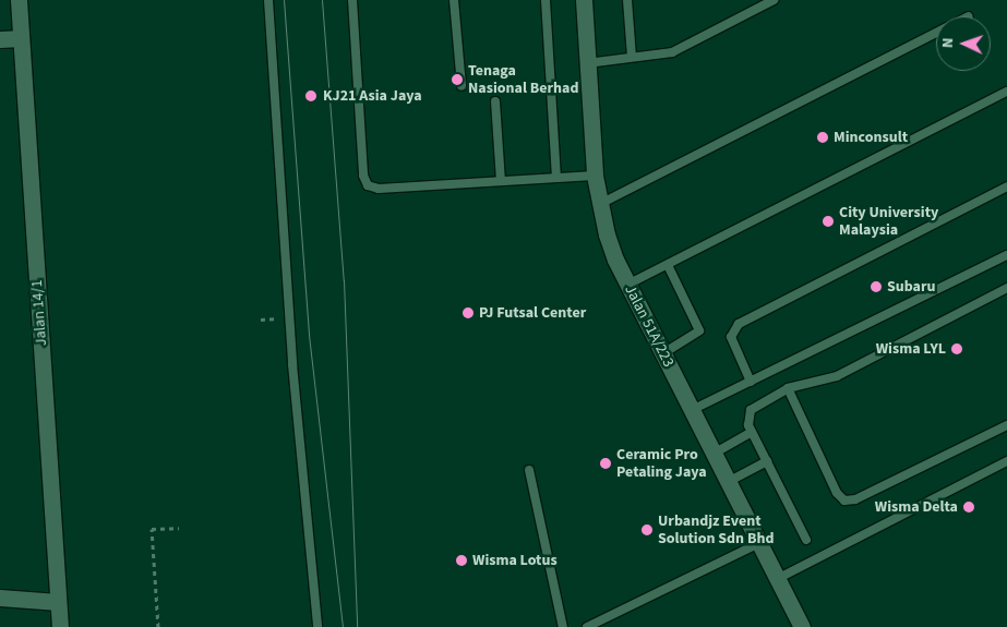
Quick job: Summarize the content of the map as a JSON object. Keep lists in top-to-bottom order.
{
  "streets": {
    "street": ["Jalan 14/1", "Jalan 51A/223"]
  },
  "places": [
    "Tenaga Nasional Berhad",
    "KJ21 Asia Jaya",
    "Minconsult",
    "City University Malaysia",
    "Subaru",
    "PJ Futsal Center",
    "Wisma LYL",
    "Ceramic Pro Petaling Jaya",
    "Wisma Delta",
    "Urbandjz Event Solution Sdn Bhd",
    "Wisma Lotus"
  ],
  "north": "left"
}
